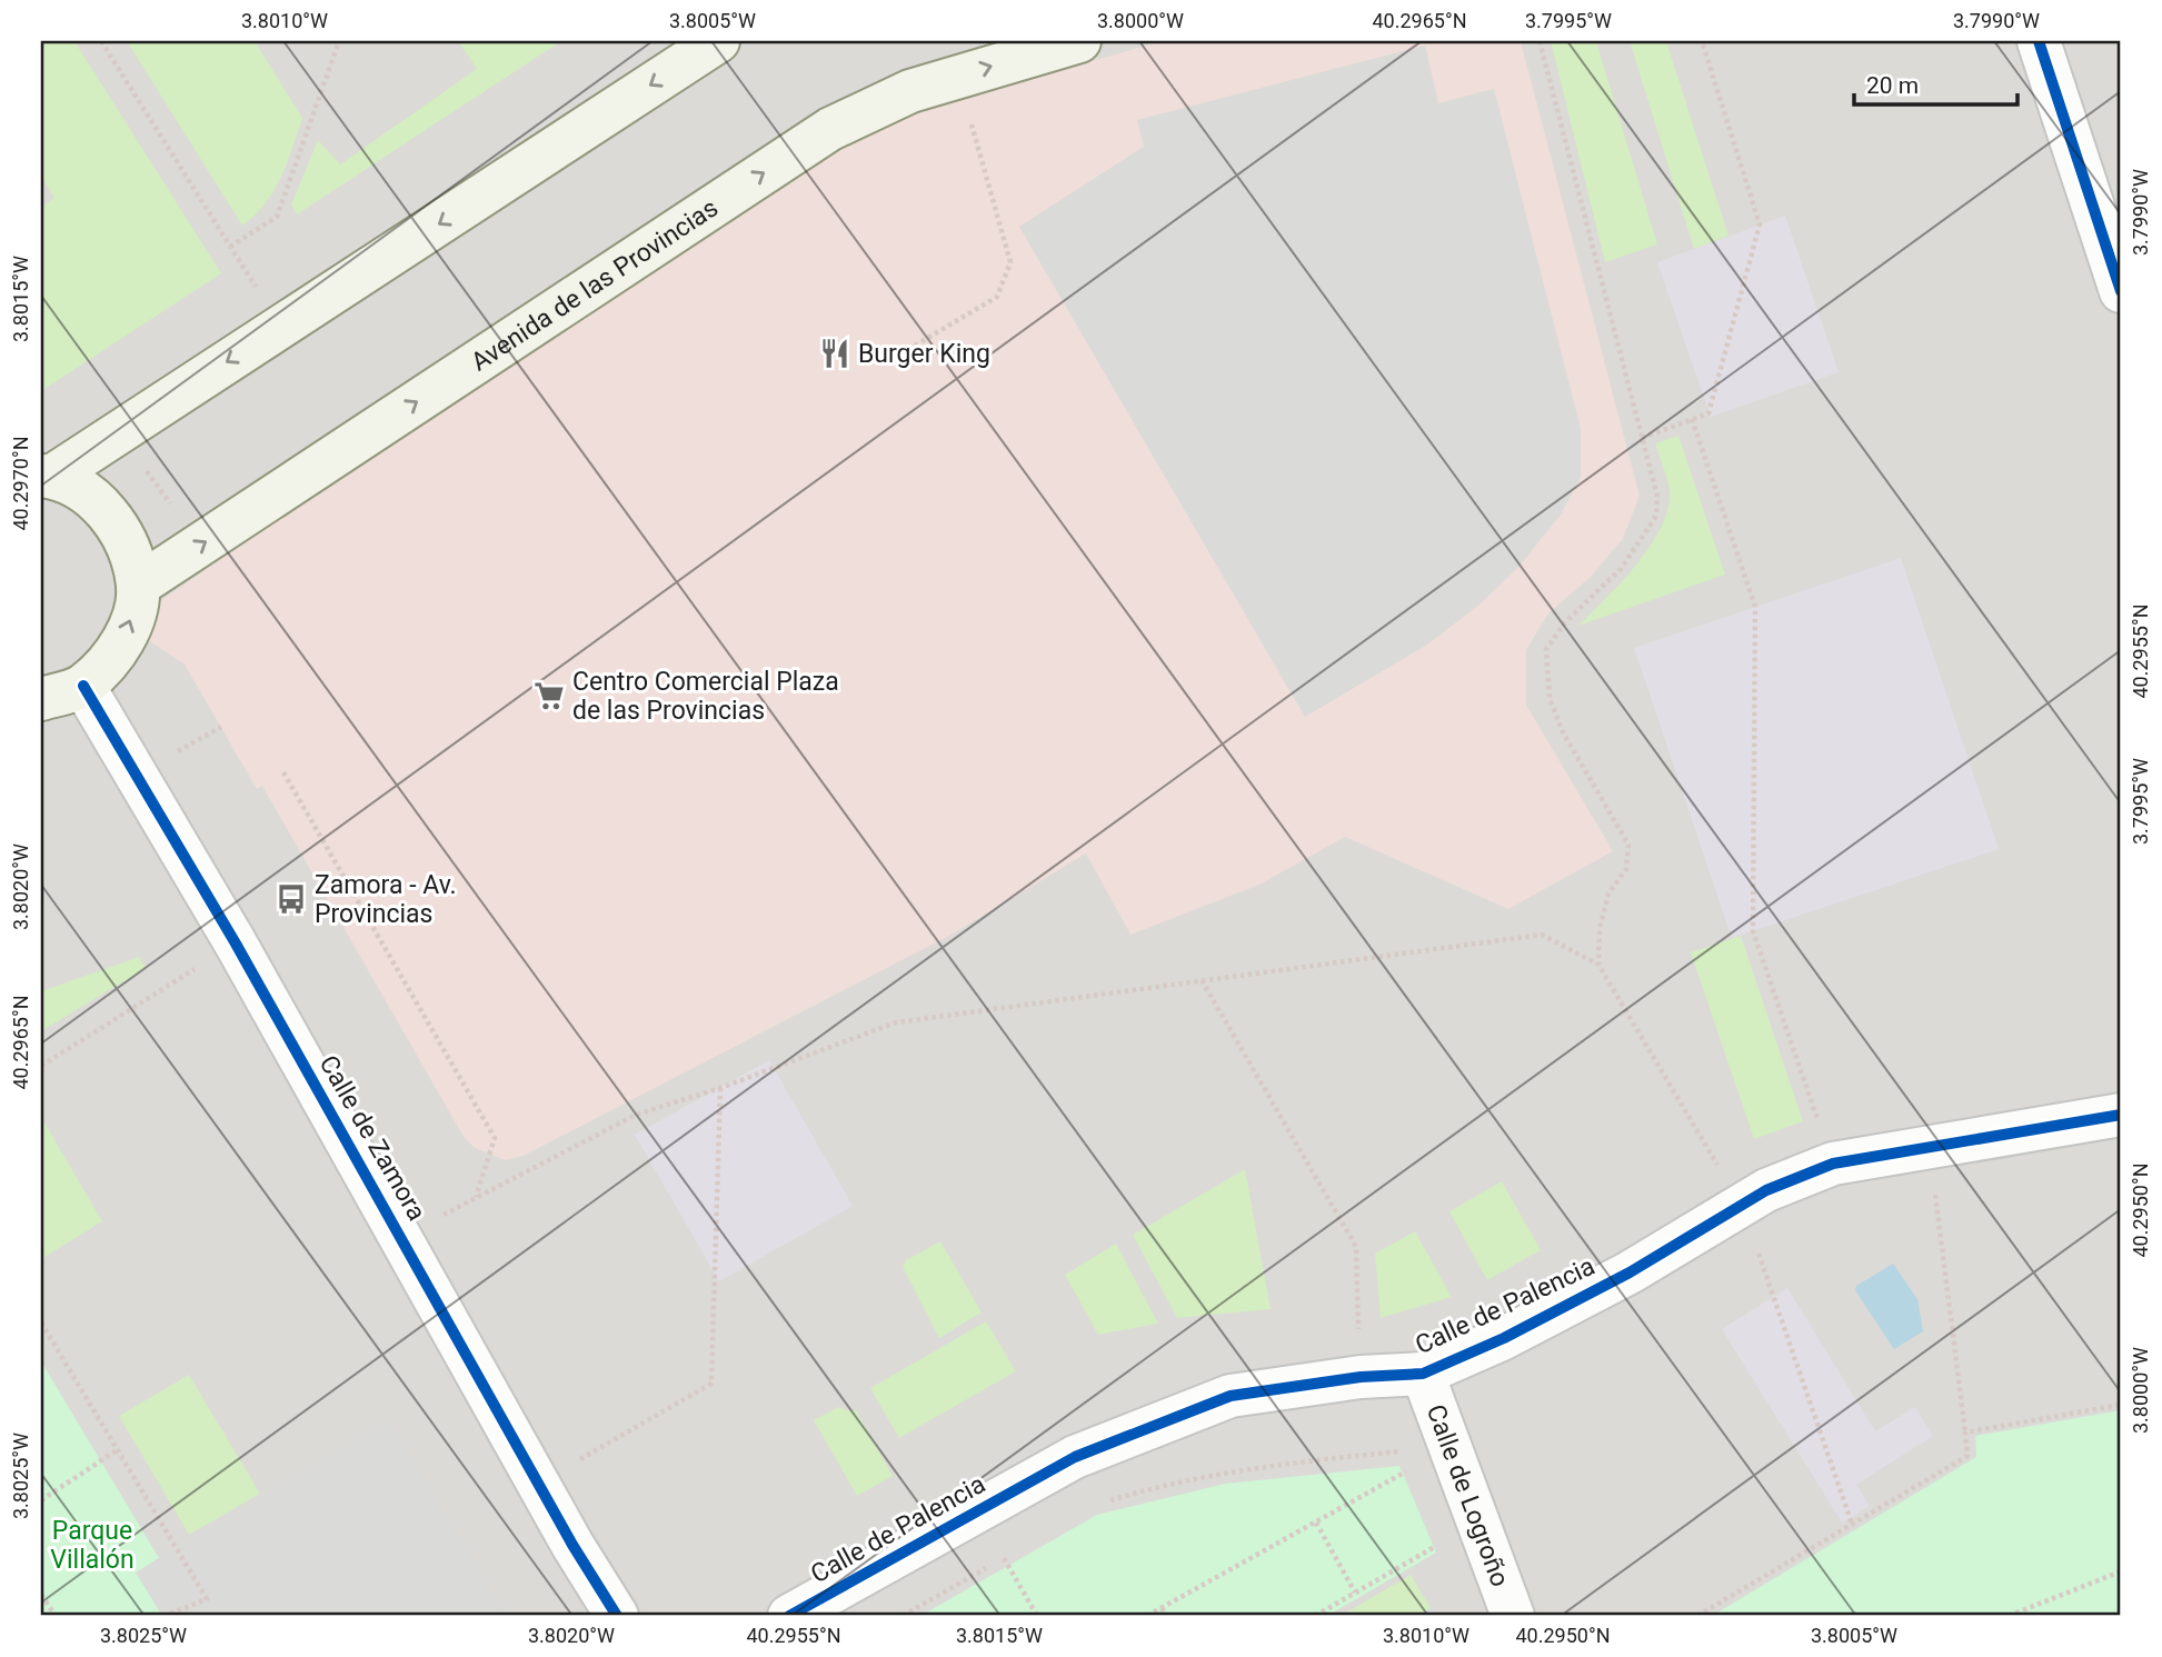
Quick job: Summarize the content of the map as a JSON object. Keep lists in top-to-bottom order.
{
  "streets": {
    "main road": ["Avenida de las Provincias"],
    "street": ["Calle de Zamora", "Calle de Palencia", "Calle de Logroño"]
  },
  "crossings": [
    ["Calle de Palencia", "Calle de Logroño"]
  ],
  "parks": ["Parque Villalón"],
  "places": {
    "restaurant": ["Burger King"],
    "supermarket": ["Centro Comercial Plaza de las Provincias"],
    "bus stop": ["Zamora - Av. Provincias"]
  },
  "scale_bar": "20 m",
  "coordinates": [
    "3.8010°W",
    "3.8005°W",
    "3.8000°W",
    "40.2965°N",
    "3.7995°W",
    "3.7990°W",
    "3.8015°W",
    "40.2970°N",
    "40.2955°N",
    "3.8020°W",
    "40.2950°N",
    "3.8025°W"
  ]
}
